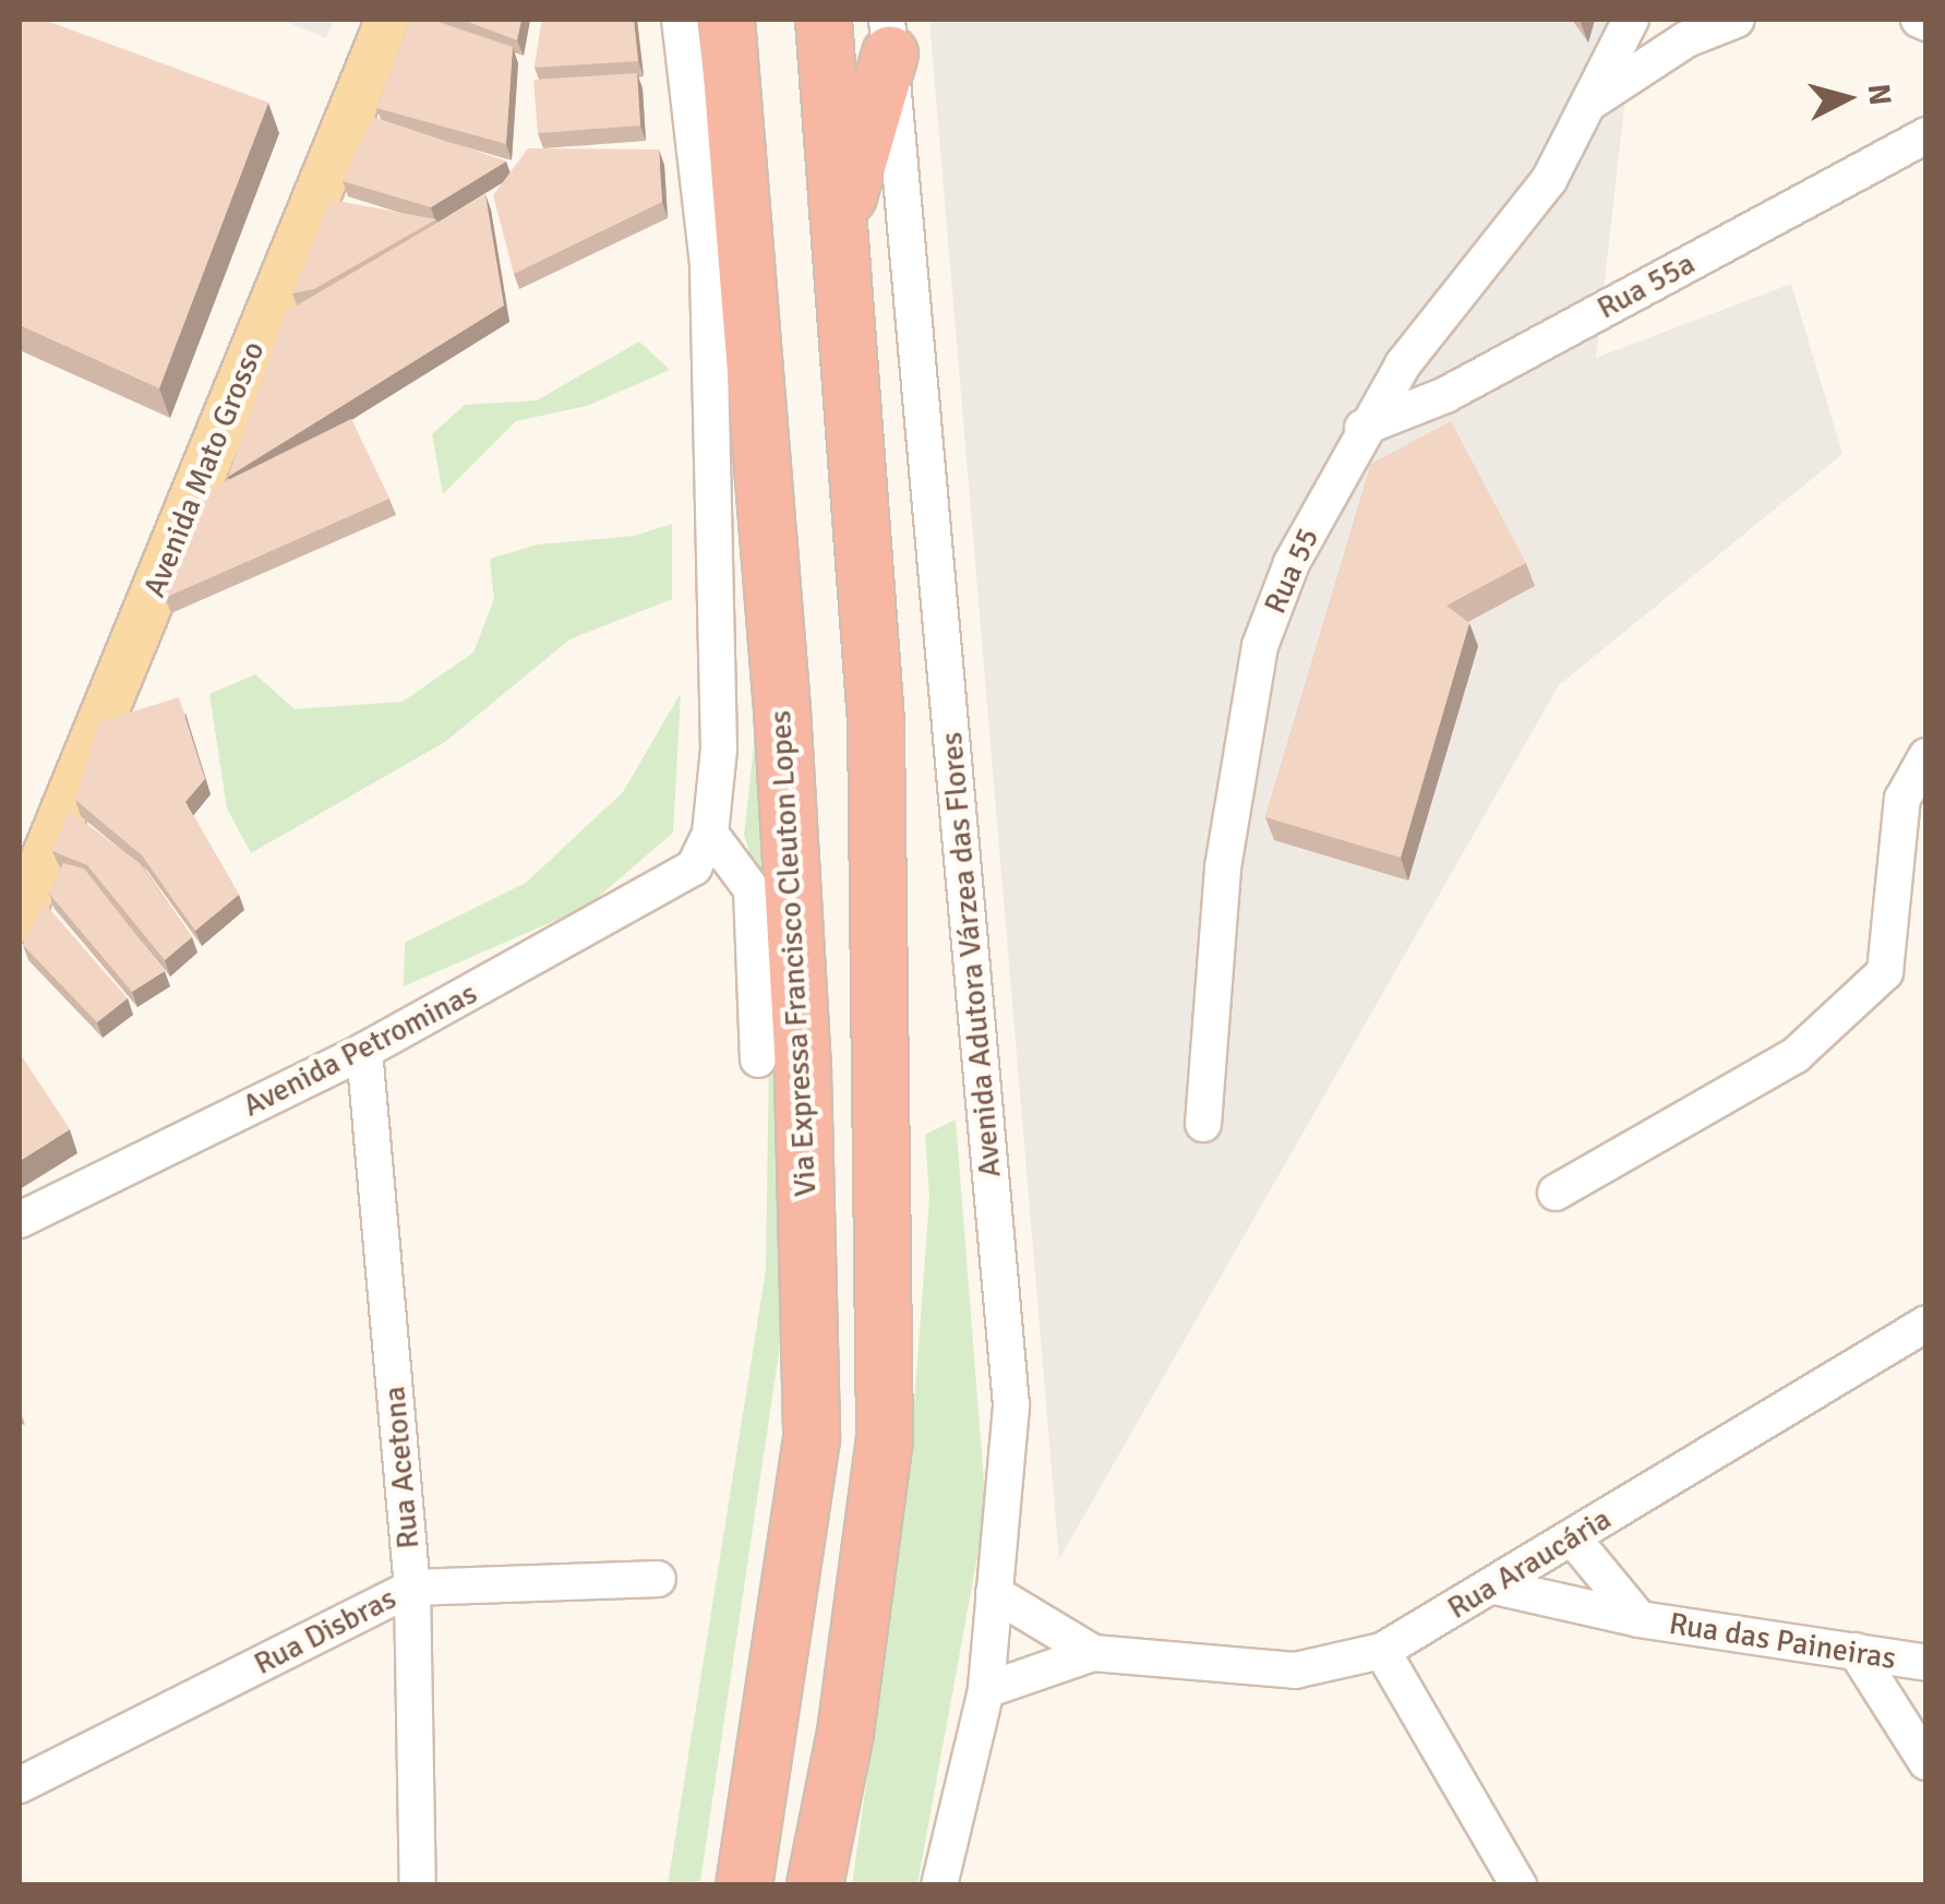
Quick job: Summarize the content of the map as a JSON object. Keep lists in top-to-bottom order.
{
  "streets": {
    "highway": ["Via Expressa Francisco Cleuton Lopes"],
    "main road": ["Avenida Mato Grosso"],
    "street": [
      "Rua 55a",
      "Rua 55",
      "Avenida Adutora Várzea das Flores",
      "Avenida Petrominas",
      "Rua Acetona",
      "Rua Araucária",
      "Rua Disbras",
      "Rua das Paineiras"
    ]
  },
  "crossings": [
    ["Rua 55a", "Rua 55"],
    ["Avenida Adutora Várzea das Flores", "Rua Araucária"],
    ["Avenida Petrominas", "Rua Acetona"],
    ["Rua Acetona", "Rua Disbras"],
    ["Rua Araucária", "Rua das Paineiras"]
  ],
  "north": "right"
}
